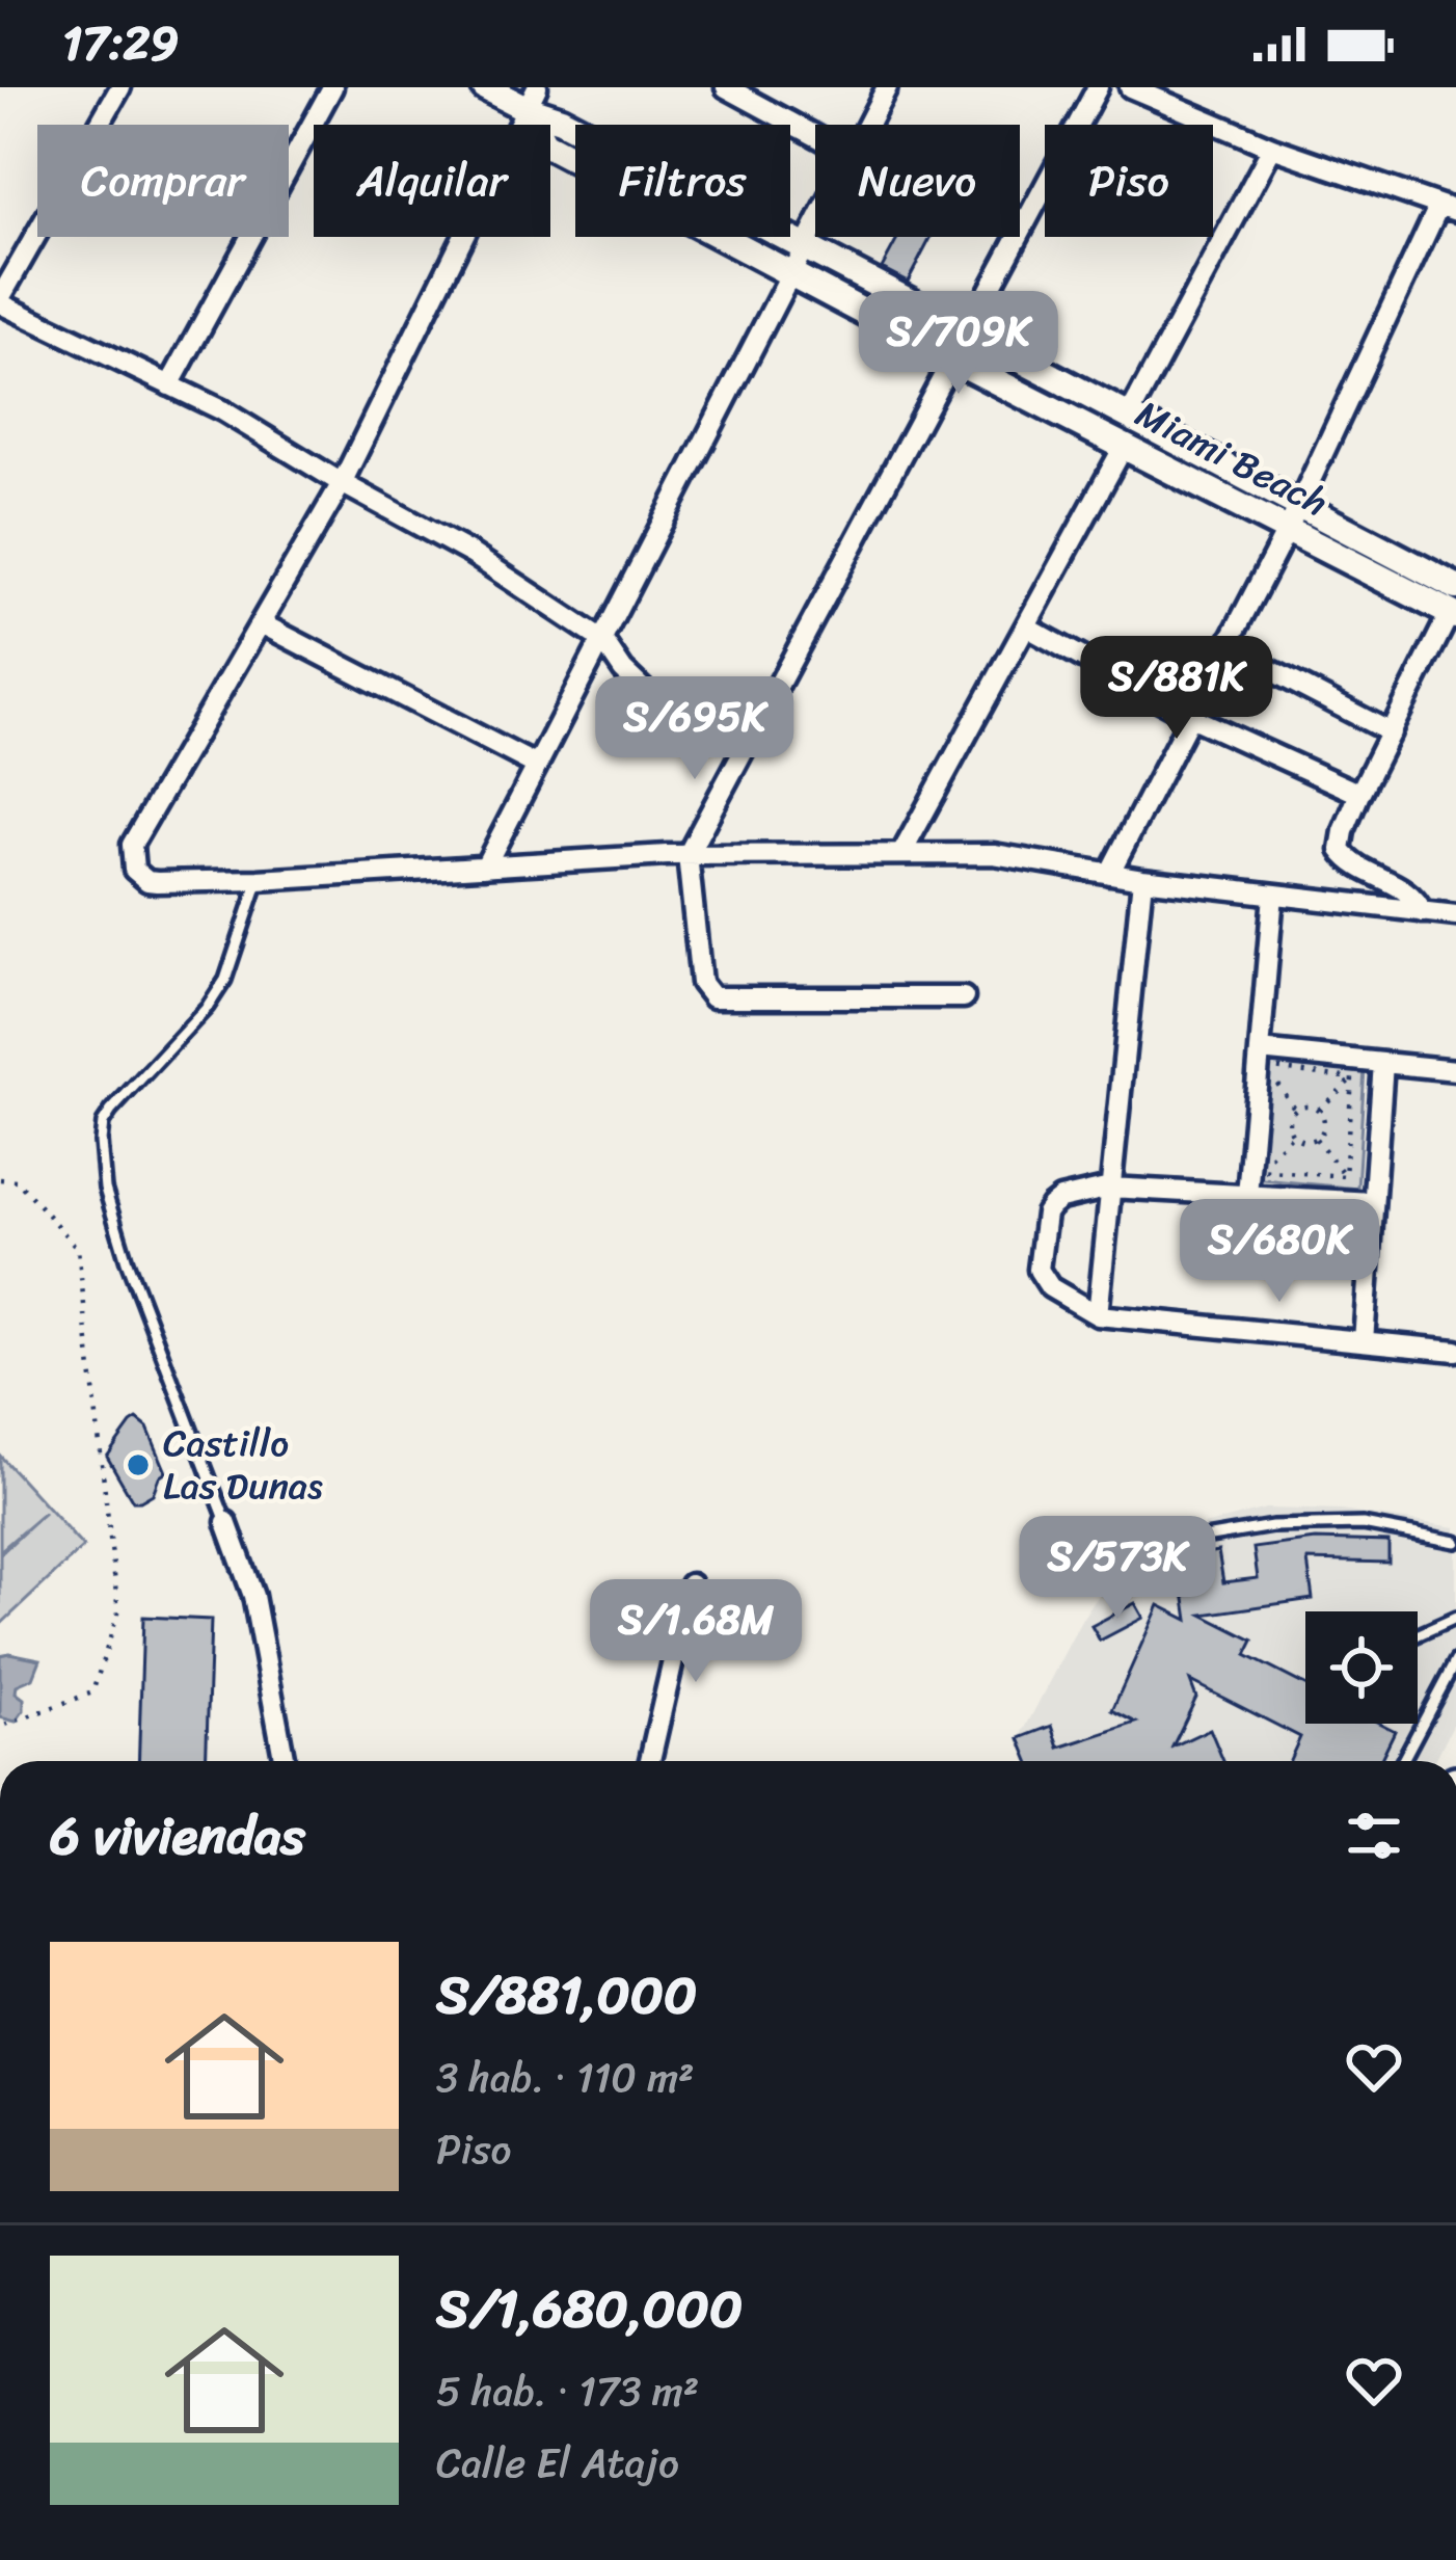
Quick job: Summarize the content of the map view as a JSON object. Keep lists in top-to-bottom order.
{
  "streets": {
    "street": ["Miami Beach"]
  },
  "places": ["Castillo Las Dunas"],
  "page": {
    "status": "17:29",
    "chip": [
      "Comprar",
      "Alquilar",
      "Filtros",
      "Nuevo",
      "Piso"
    ],
    "price": [
      "S/709K",
      "S/881K",
      "S/695K",
      "S/680K",
      "S/573K",
      "S/1.68M"
    ],
    "heading": "6 viviendas",
    "list": [
      {
        "name": "S/881,000",
        "note": "3 hab. · 110 m² · Piso"
      },
      {
        "name": "S/1,680,000",
        "note": "5 hab. · 173 m² · Calle El Atajo"
      }
    ]
  }
}
